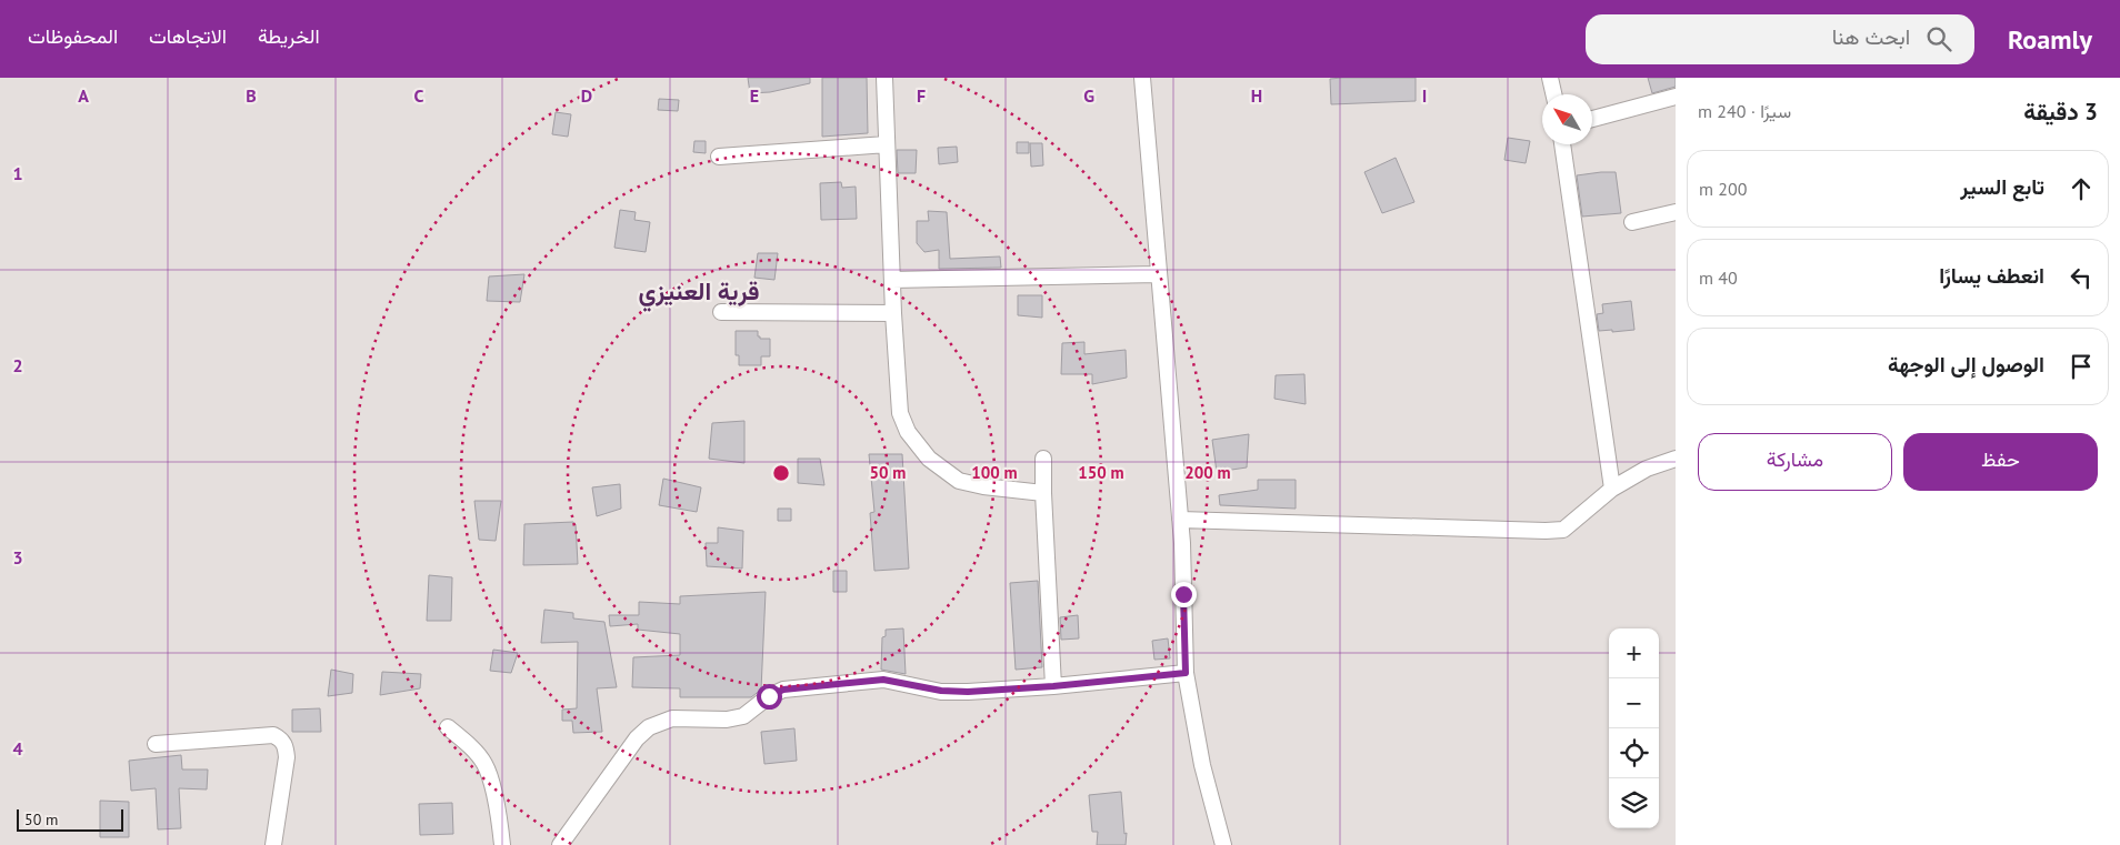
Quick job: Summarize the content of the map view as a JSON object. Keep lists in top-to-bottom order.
{
  "districts": ["قرية العنيزي"],
  "scale_bar": "50 m",
  "north": "top left",
  "page": {
    "header": "Roamly",
    "search": "ابحث هنا",
    "nav": ["الخريطة", "الاتجاهات", "المحفوظات"],
    "heading": ["3 دقيقة", "سيرًا · 240 m"],
    "list": [
      ["تابع السير", "200 m"],
      ["انعطف يسارًا", "40 m"],
      "الوصول إلى الوجهة"
    ],
    "buttons": ["حفظ", "مشاركة"],
    "map_buttons": ["+", "−"],
    "scale": "50 m"
  },
  "grid": {
    "columns": [
      "A",
      "B",
      "C",
      "D",
      "E",
      "F",
      "G",
      "H",
      "I"
    ],
    "rows": [
      "1",
      "2",
      "3",
      "4"
    ]
  },
  "rings": [
    "50 m",
    "100 m",
    "150 m",
    "200 m"
  ]
}
